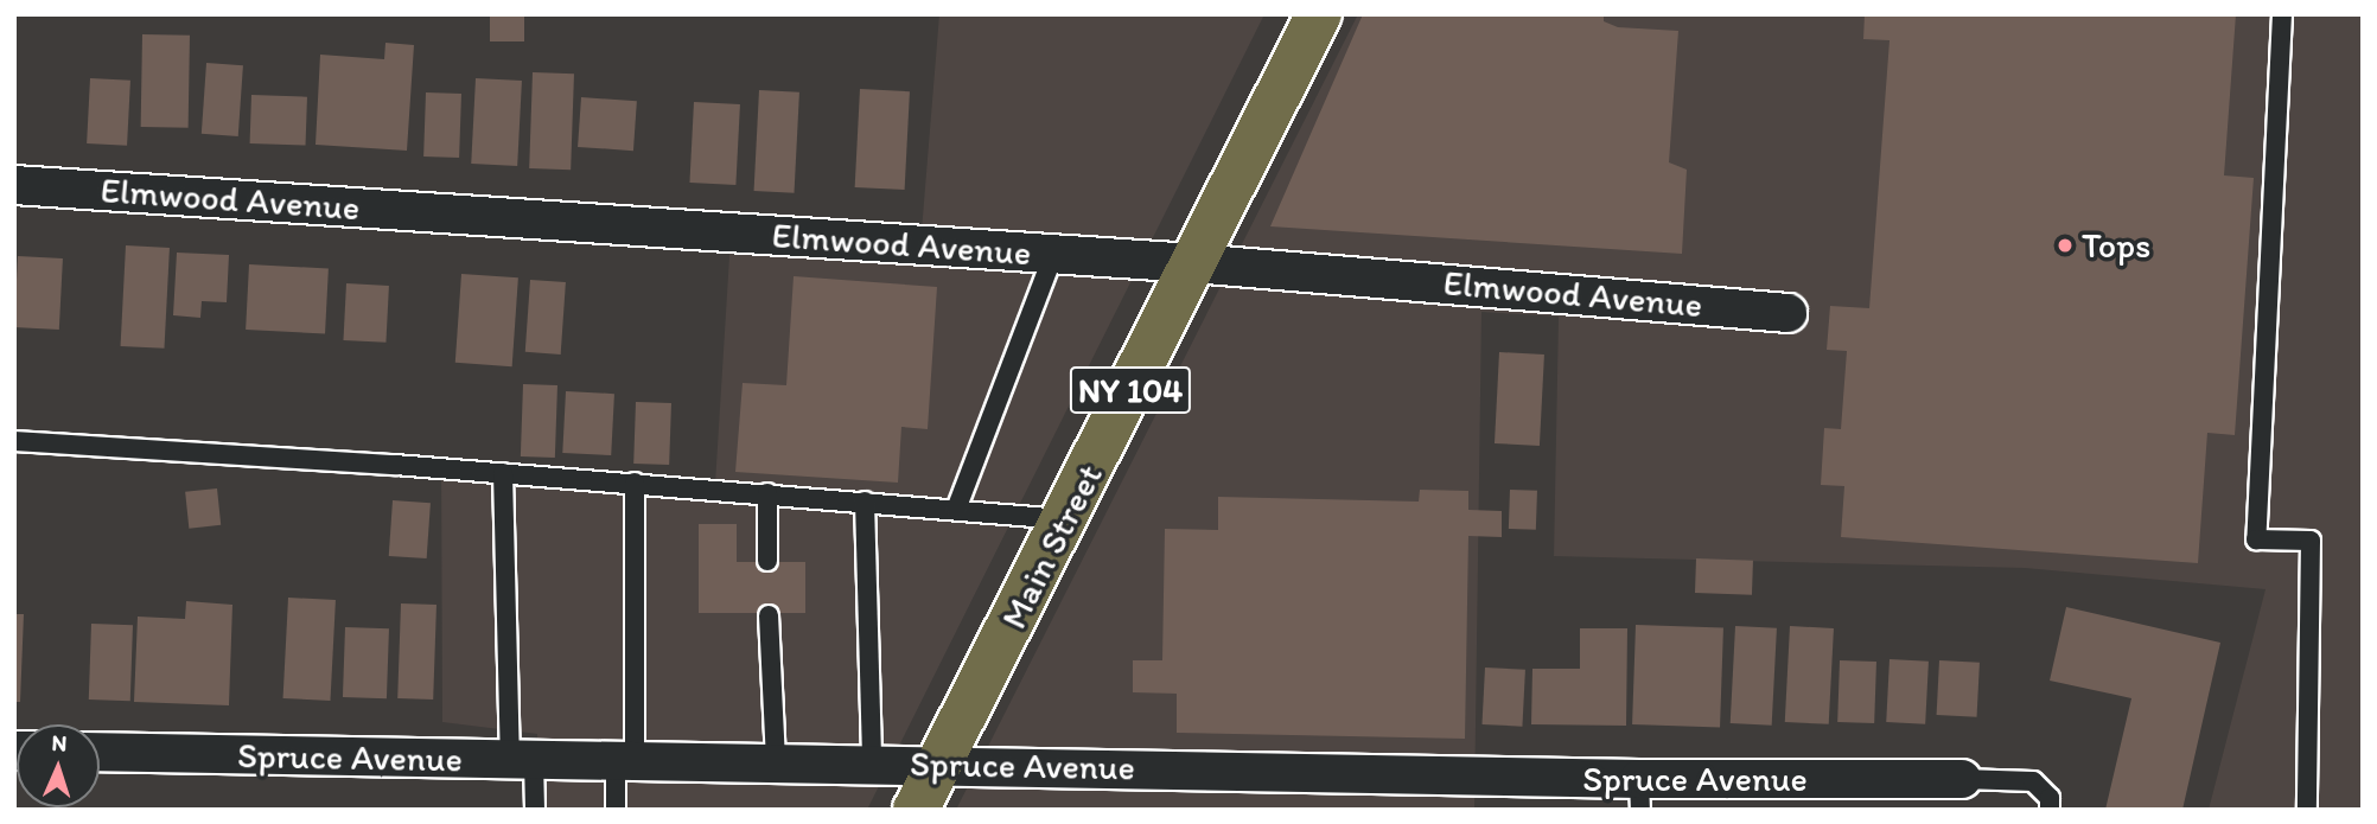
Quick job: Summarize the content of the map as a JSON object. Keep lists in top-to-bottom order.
{
  "streets": {
    "main road": ["NY 104", "Main Street"],
    "street": ["Elmwood Avenue", "Spruce Avenue"]
  },
  "crossings": [
    ["Elmwood Avenue", "Main Street"],
    ["Main Street", "Spruce Avenue"]
  ],
  "places": ["Tops"],
  "north": "top"
}
